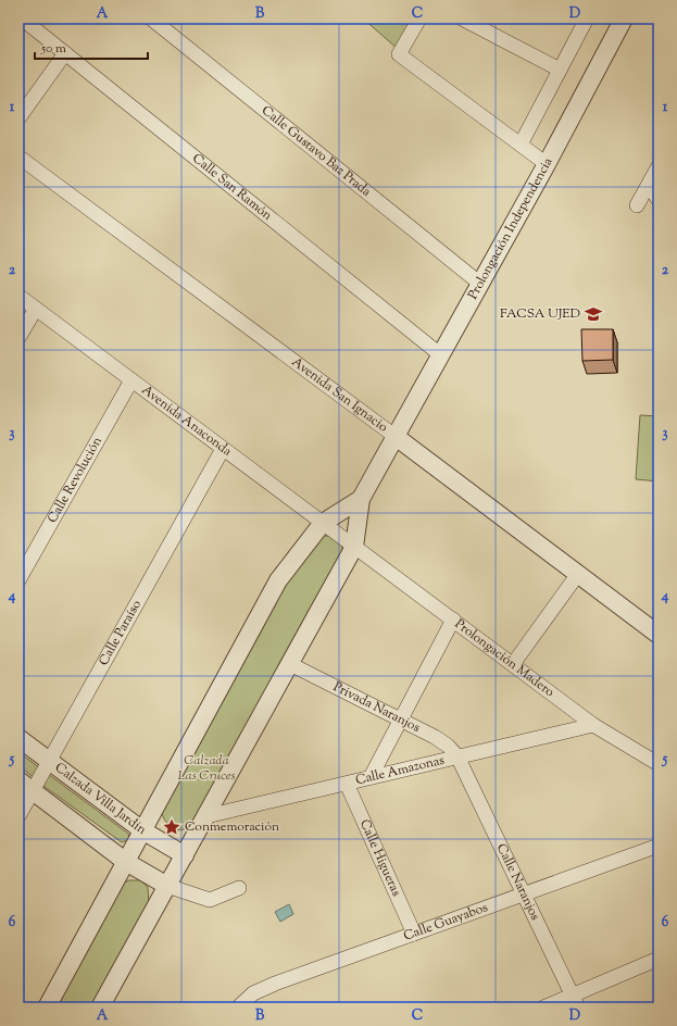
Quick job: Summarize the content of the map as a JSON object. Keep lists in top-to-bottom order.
{
  "streets": {
    "street": [
      "Calle Gustavo Baz Prada",
      "Calle San Ramón",
      "Prolongación Independencia",
      "Avenida San Ignacio",
      "Avenida Anaconda",
      "Calle Revolución",
      "Calle Paraíso",
      "Prolongación Madero",
      "Privada Naranjos",
      "Calle Amazonas",
      "Calzada Villa Jardín",
      "Calle Higueras",
      "Calle Naranjos",
      "Calle Guayabos"
    ]
  },
  "crossings": [
    ["Calle Gustavo Baz Prada", "Prolongación Independencia"],
    ["Calle San Ramón", "Prolongación Independencia"],
    ["Prolongación Independencia", "Avenida San Ignacio"],
    ["Avenida Anaconda", "Calle Revolución"],
    ["Avenida Anaconda", "Calle Paraíso"],
    ["Avenida Anaconda", "Prolongación Madero"],
    ["Calle Paraíso", "Calzada Villa Jardín"],
    ["Prolongación Madero", "Calle Amazonas"],
    ["Privada Naranjos", "Calle Amazonas"],
    ["Privada Naranjos", "Calle Naranjos"],
    ["Calle Amazonas", "Calle Higueras"],
    ["Calle Amazonas", "Calle Naranjos"],
    ["Calle Higueras", "Calle Guayabos"],
    ["Calle Naranjos", "Calle Guayabos"]
  ],
  "parks": ["Calzada Las Cruces"],
  "places": {
    "school or university": ["FACSA UJED"],
    "place": ["Conmemoración"]
  },
  "scale_bar": "50 m",
  "grid": {
    "columns": [
      "A",
      "B",
      "C",
      "D"
    ],
    "rows": [
      "1",
      "2",
      "3",
      "4",
      "5",
      "6"
    ]
  }
}
